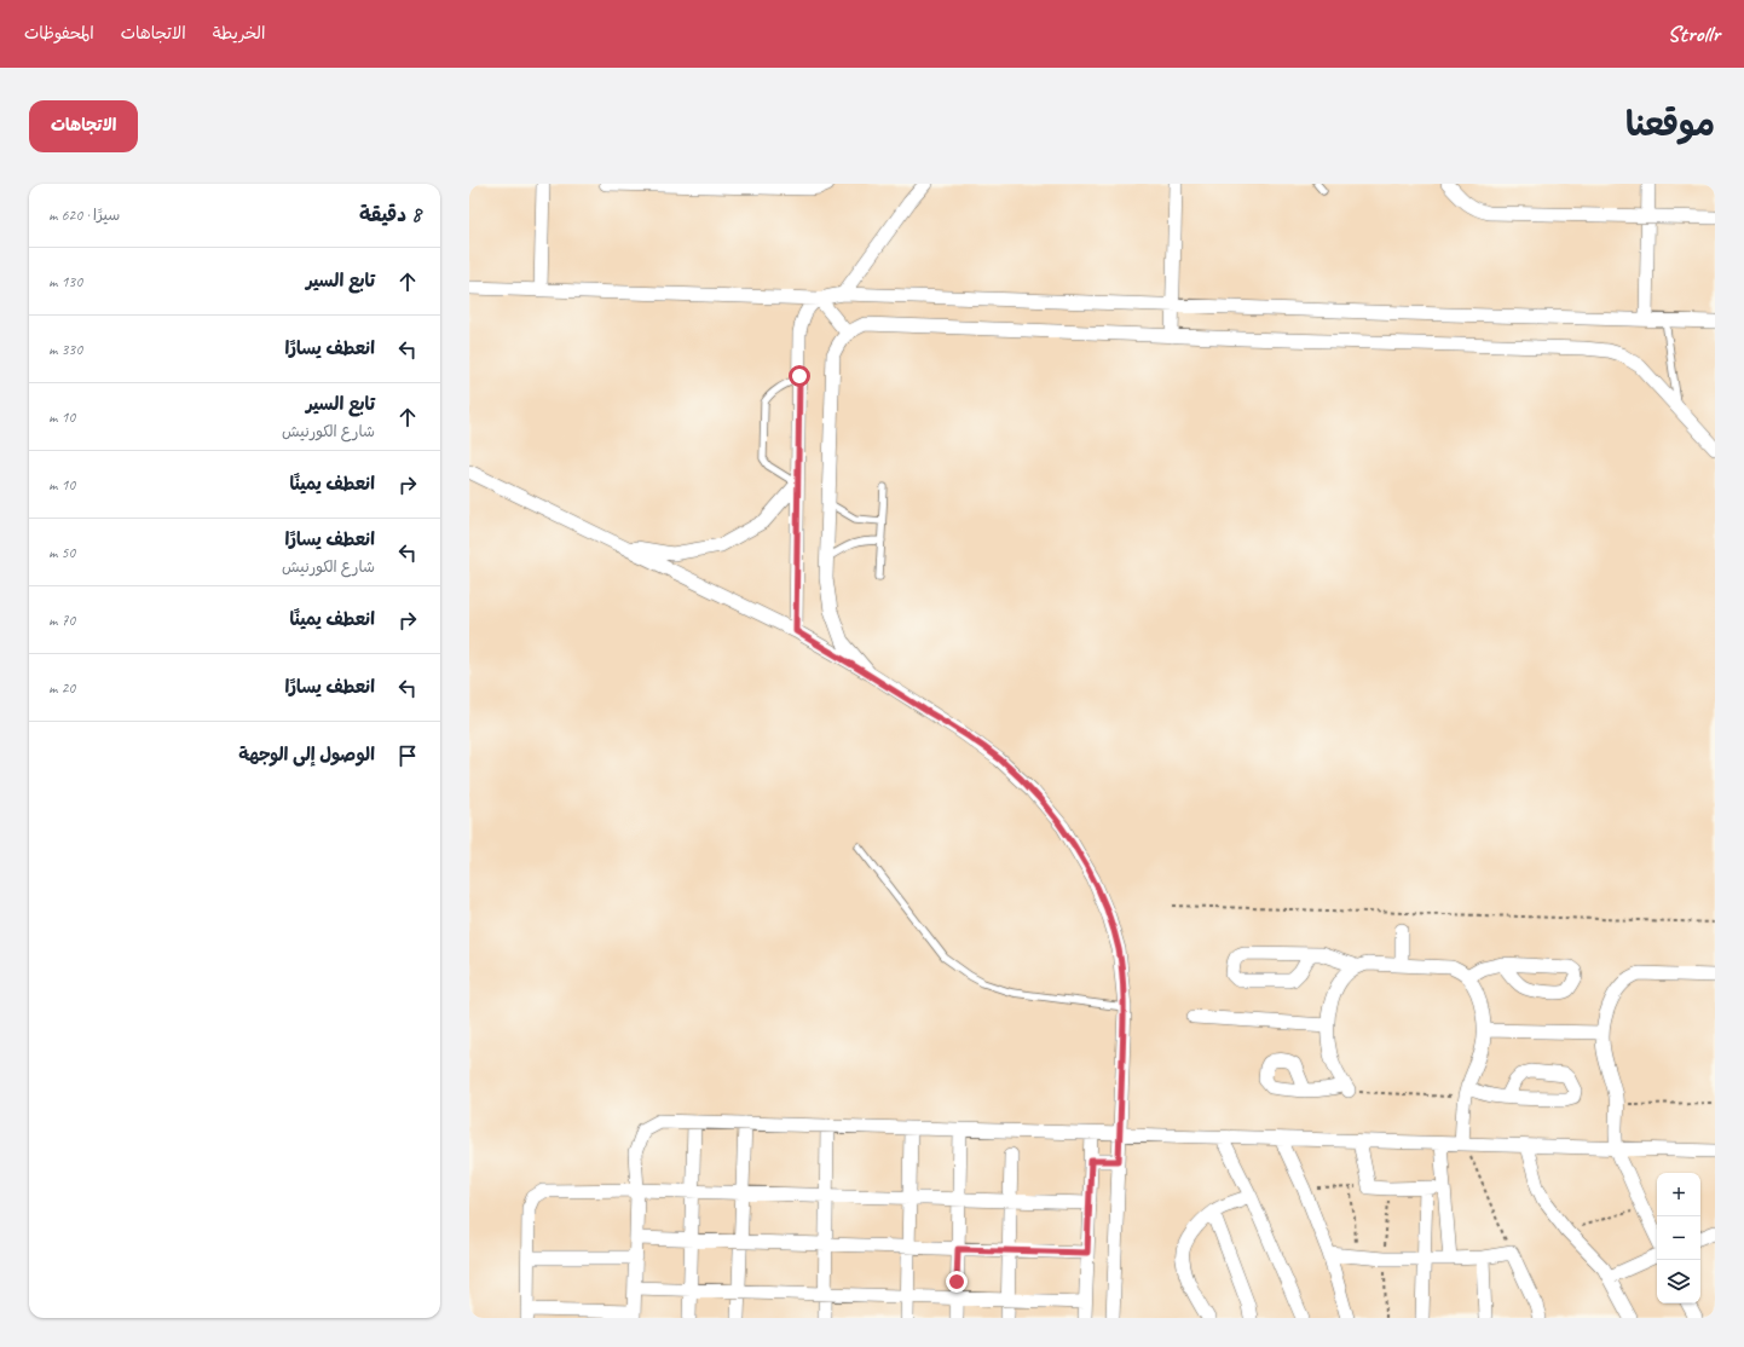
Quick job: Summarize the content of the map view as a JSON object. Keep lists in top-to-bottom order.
{
  "page": {
    "header": "Strollr",
    "nav": ["الخريطة", "الاتجاهات", "المحفوظات"],
    "title": "موقعنا",
    "buttons": "الاتجاهات",
    "heading": ["8 دقيقة", "سيرًا · 620 m"],
    "list": [
      ["تابع السير", "130 m"],
      ["انعطف يسارًا", "330 m"],
      ["تابع السير", "شارع الكورنيش", "10 m"],
      ["انعطف يمينًا", "10 m"],
      ["انعطف يسارًا", "شارع الكورنيش", "50 m"],
      ["انعطف يمينًا", "70 m"],
      ["انعطف يسارًا", "20 m"],
      "الوصول إلى الوجهة"
    ],
    "map_buttons": ["+", "−"]
  }
}
